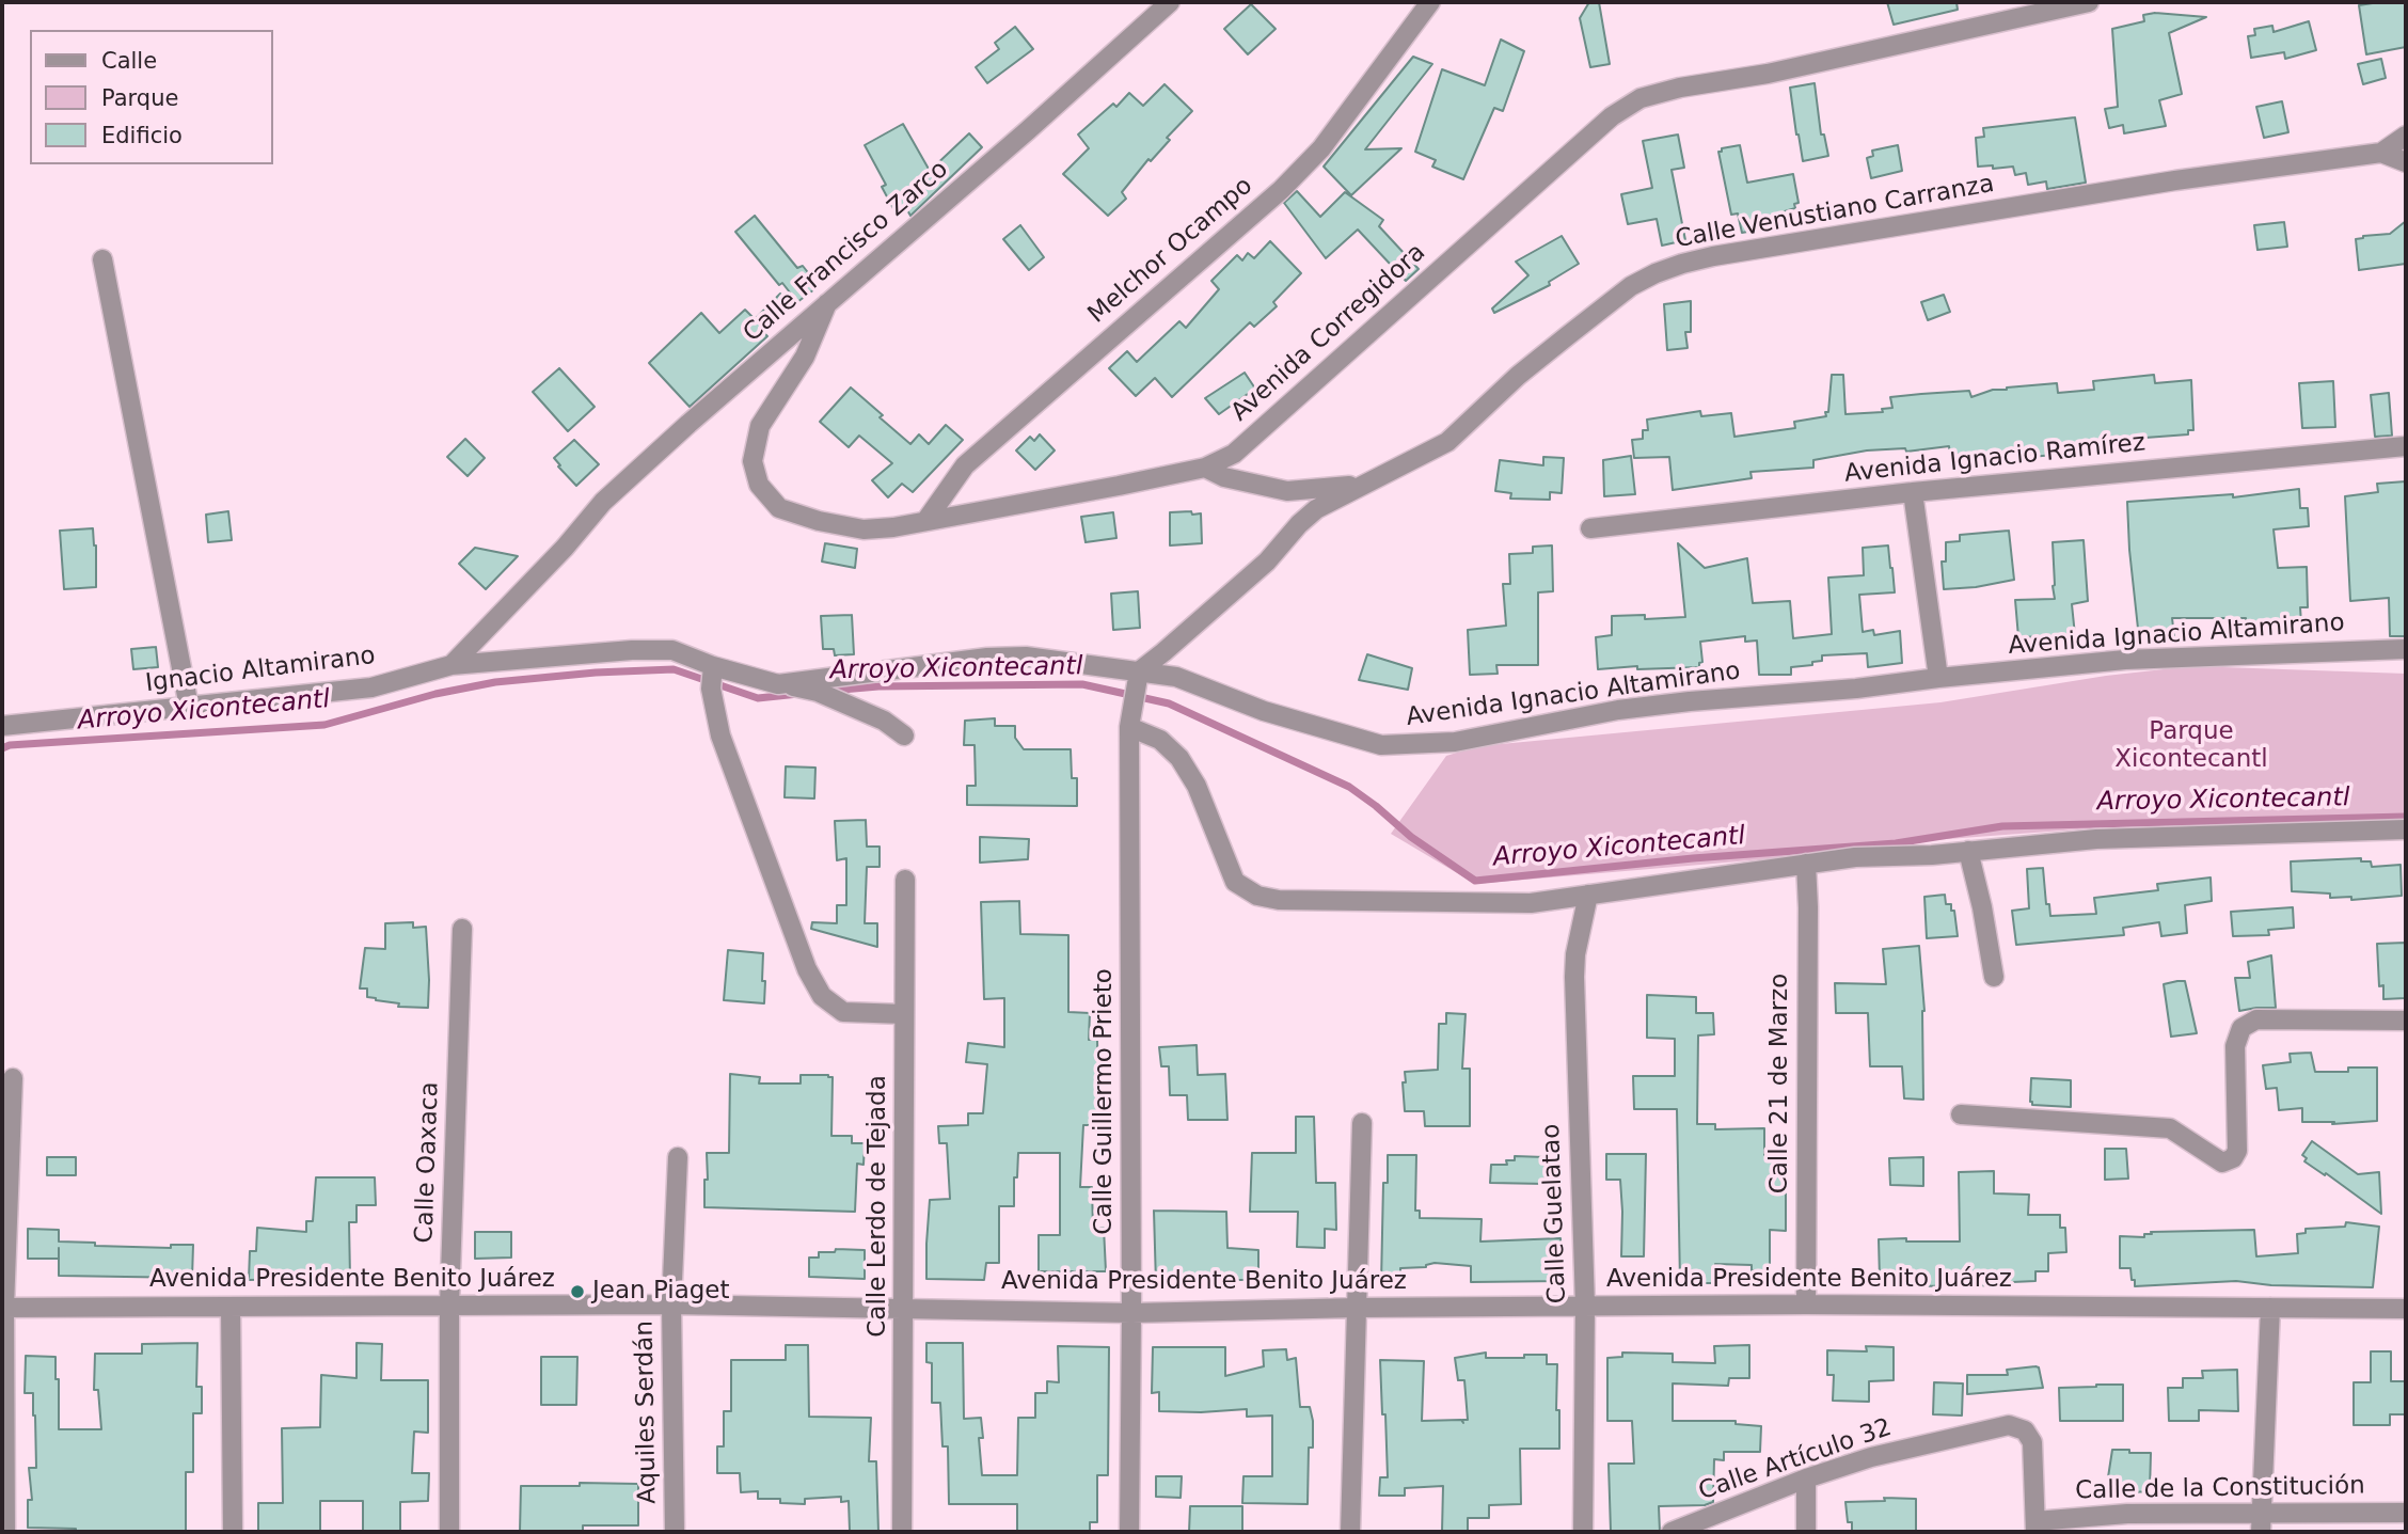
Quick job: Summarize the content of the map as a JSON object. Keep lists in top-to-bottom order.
{
  "streets": {
    "street": [
      "Calle Venustiano Carranza",
      "Melchor Ocampo",
      "Calle Francisco Zarco",
      "Avenida Corregidora",
      "Avenida Ignacio Ramírez",
      "Avenida Ignacio Altamirano",
      "Ignacio Altamirano",
      "Calle 21 de Marzo",
      "Calle Guillermo Prieto",
      "Calle Oaxaca",
      "Calle Lerdo de Tejada",
      "Calle Guelatao",
      "Avenida Presidente Benito Juárez",
      "Aquiles Serdán",
      "Calle Artículo 32",
      "Calle de la Constitución"
    ]
  },
  "crossings": [
    ["Calle Venustiano Carranza", "Avenida Ignacio Altamirano"],
    ["Calle Venustiano Carranza", "Calle Guillermo Prieto"],
    ["Melchor Ocampo", "Avenida Corregidora"],
    ["Calle Francisco Zarco", "Avenida Corregidora"],
    ["Calle Francisco Zarco", "Avenida Ignacio Altamirano"],
    ["Calle Francisco Zarco", "Ignacio Altamirano"],
    ["Avenida Ignacio Altamirano", "Ignacio Altamirano"],
    ["Avenida Ignacio Altamirano", "Calle Guillermo Prieto"],
    ["Calle 21 de Marzo", "Avenida Presidente Benito Juárez"],
    ["Calle Guillermo Prieto", "Avenida Presidente Benito Juárez"],
    ["Calle Oaxaca", "Avenida Presidente Benito Juárez"],
    ["Calle Lerdo de Tejada", "Avenida Presidente Benito Juárez"],
    ["Calle Guelatao", "Avenida Presidente Benito Juárez"],
    ["Avenida Presidente Benito Juárez", "Aquiles Serdán"],
    ["Calle Artículo 32", "Calle de la Constitución"]
  ],
  "water": ["Arroyo Xicontecantl"],
  "parks": ["Parque Xicontecantl"],
  "places": ["Jean Piaget"],
  "legend": ["Calle", "Parque", "Edificio"]
}
